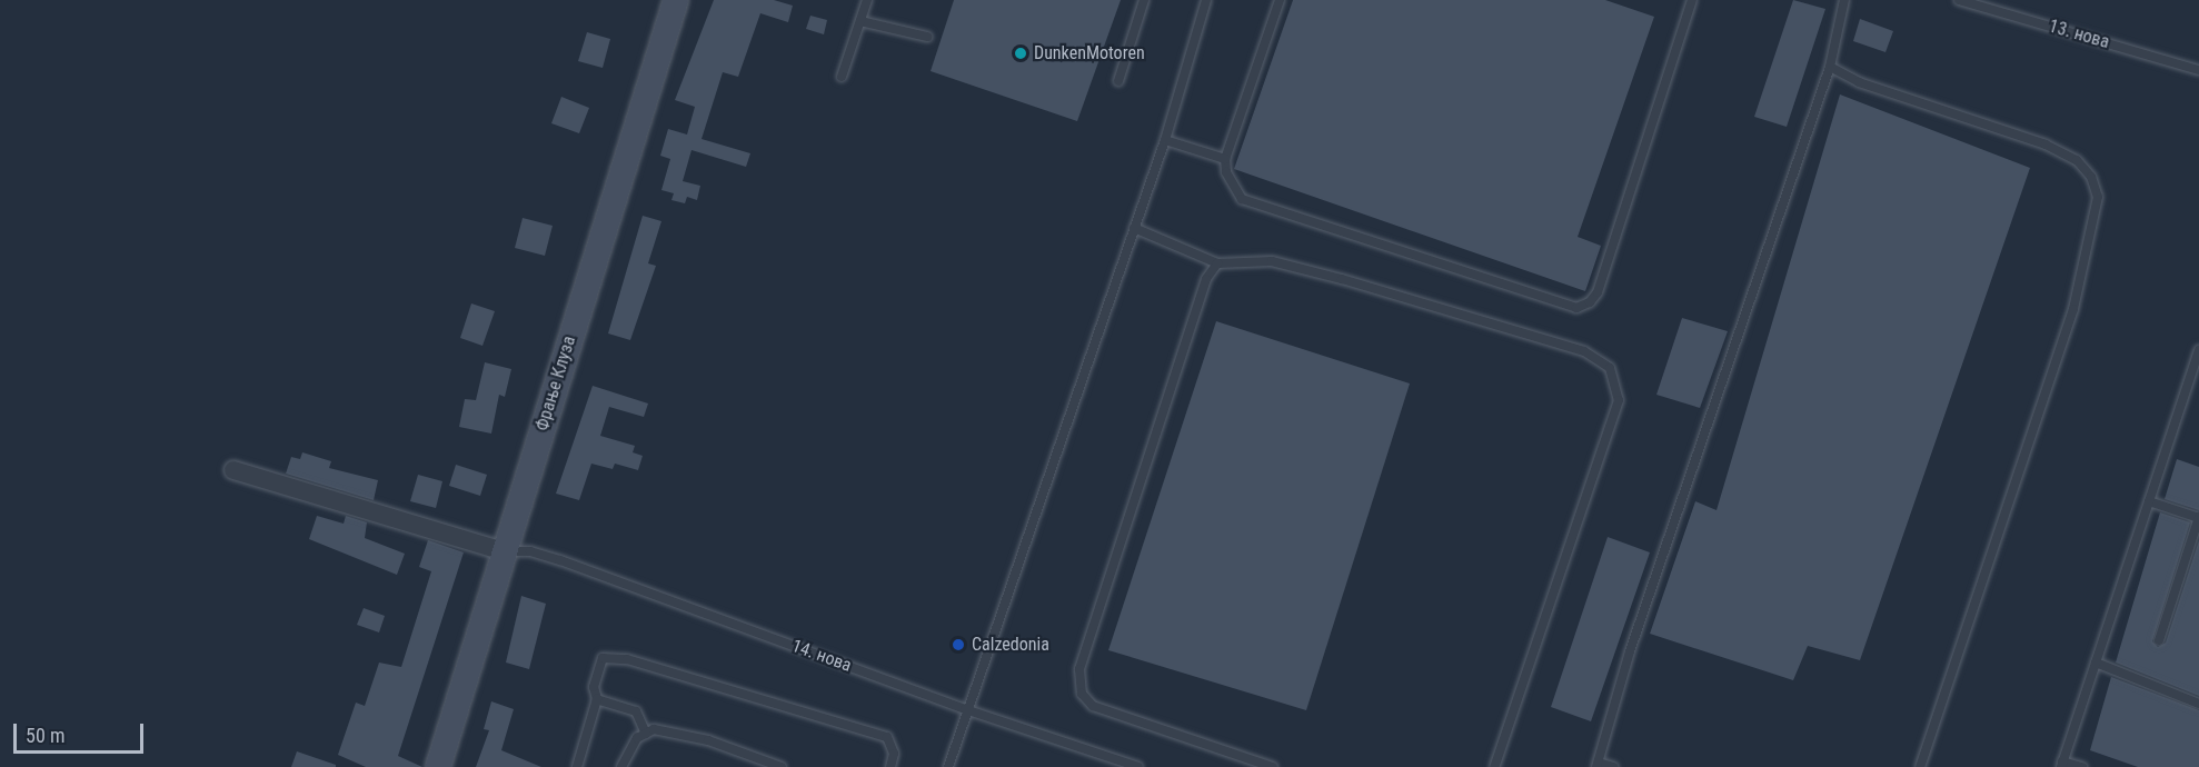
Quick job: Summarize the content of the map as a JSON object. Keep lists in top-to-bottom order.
{
  "streets": {
    "main road": ["Фрање Клуза"],
    "lane": ["13. нова", "14. нова"]
  },
  "crossings": [
    ["Фрање Клуза", "14. нова"]
  ],
  "places": ["DunkenMotoren", "Calzedonia"],
  "scale_bar": "50 m"
}
